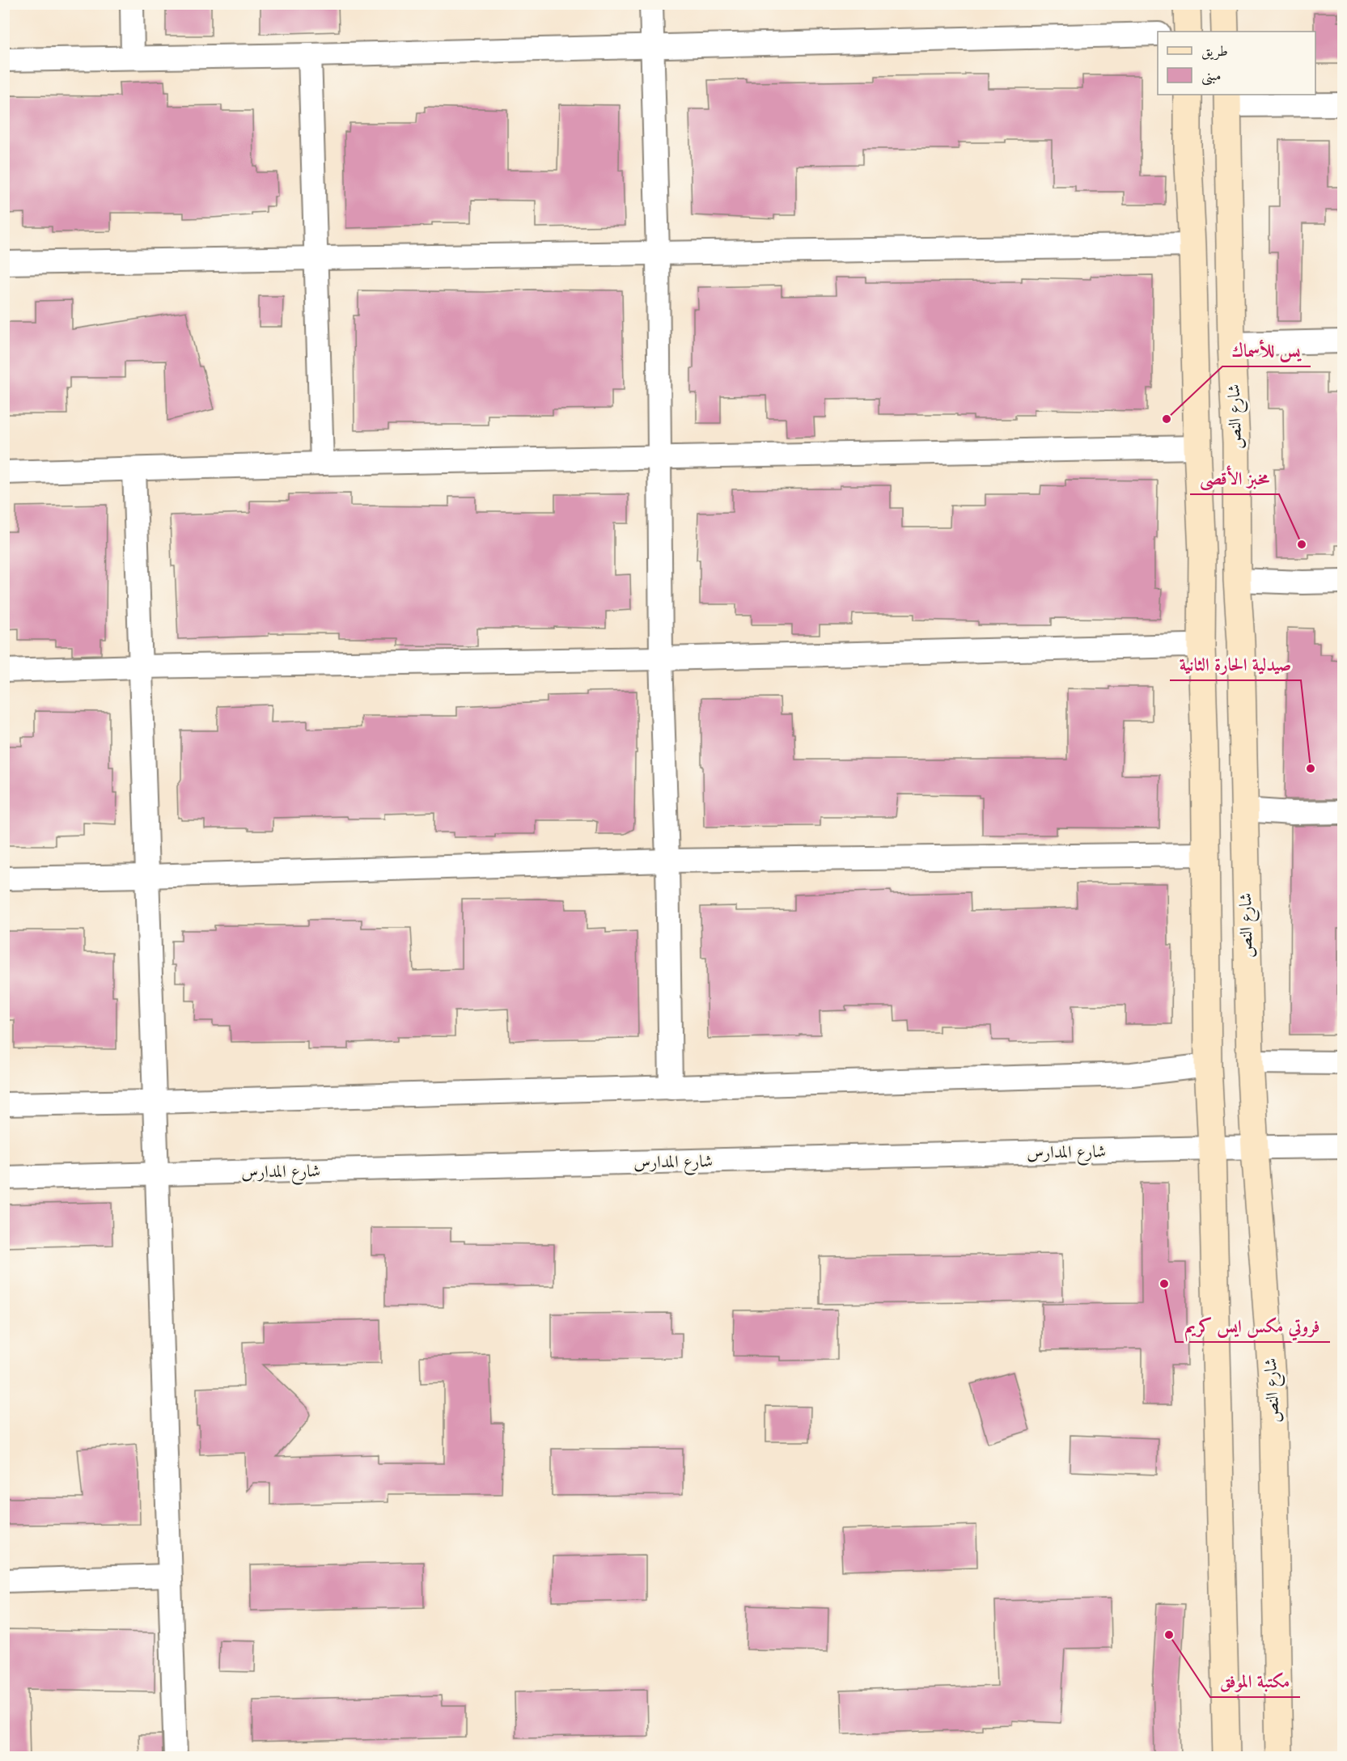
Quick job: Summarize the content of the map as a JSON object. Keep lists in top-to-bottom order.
{
  "streets": {
    "main road": ["شارع النص"],
    "street": ["شارع المدارس"]
  },
  "crossings": [
    ["شارع النص", "شارع المدارس"]
  ],
  "places": [
    "يس للأسماك",
    "مخبز الأقصى",
    "صيدلية الحارة الثانية",
    "فروتي مكس ايس كريم",
    "مكتبة الموفق"
  ],
  "legend": ["طريق", "مبنى"]
}
